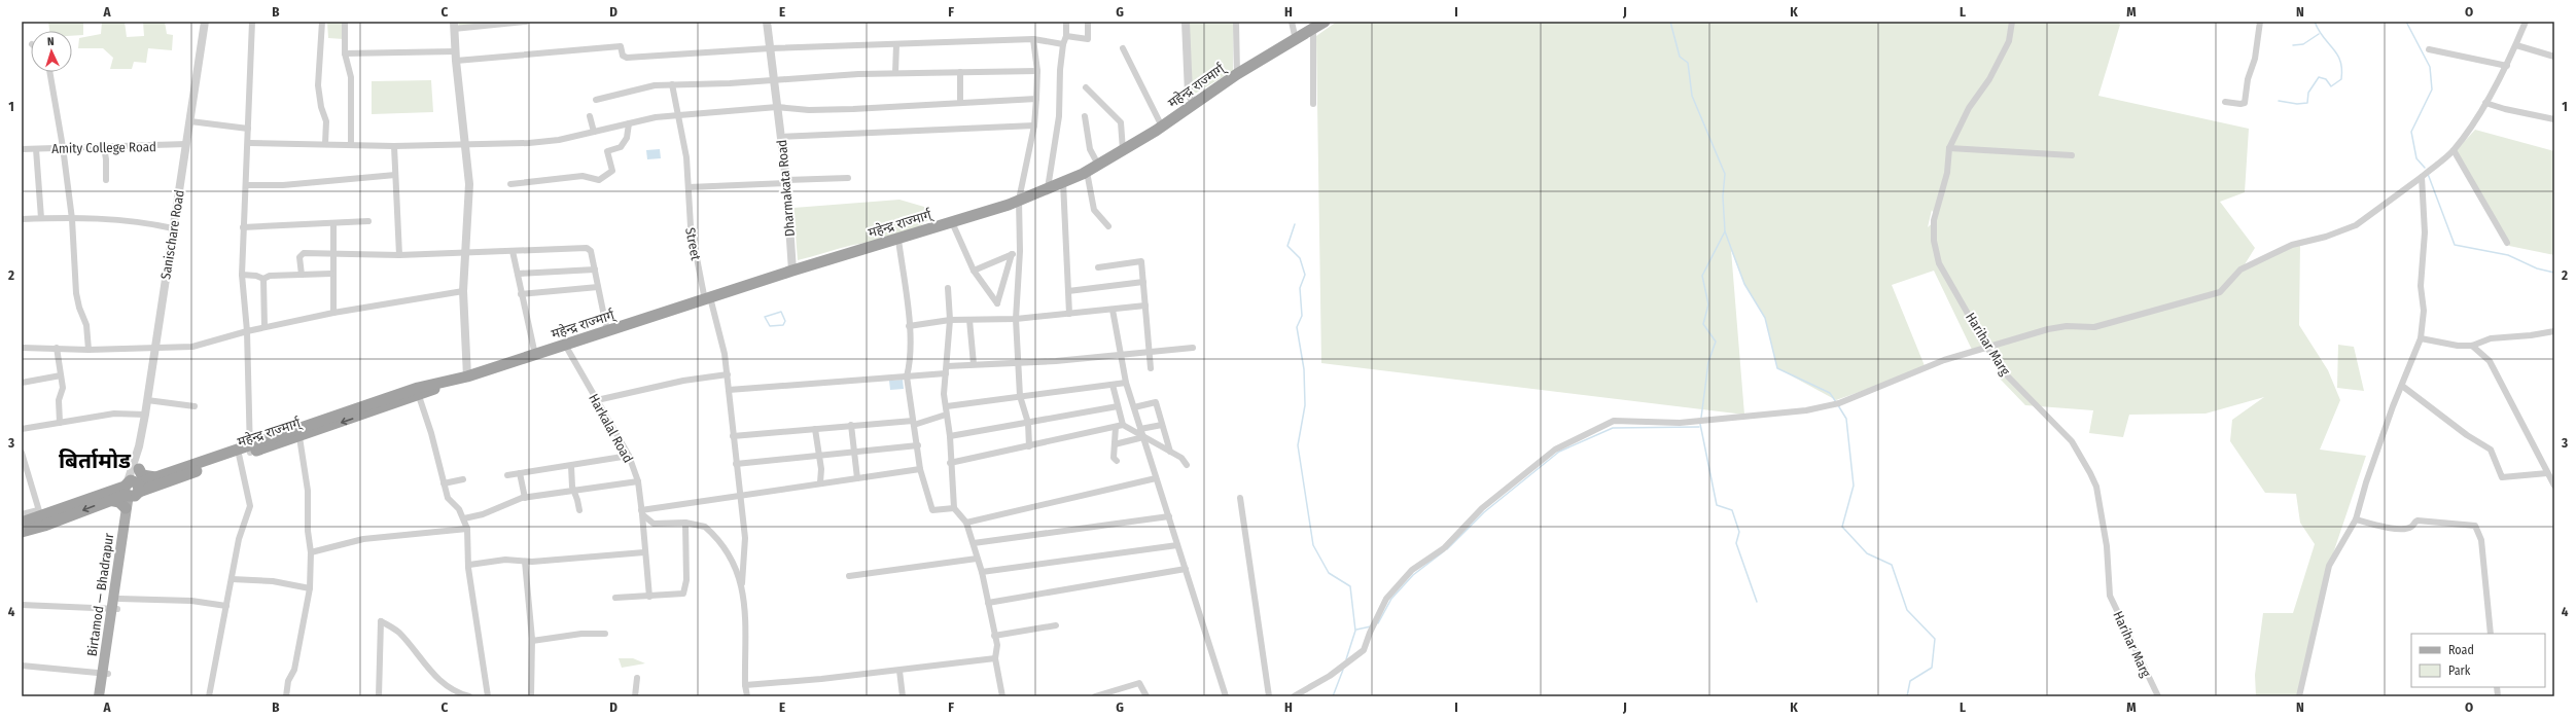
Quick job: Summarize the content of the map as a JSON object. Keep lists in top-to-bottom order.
{
  "streets": {
    "highway": ["महेन्द्र राज्मार्ग्"],
    "main road": ["Birtamod — Bhadrapur"],
    "street": [
      "Amity College Road",
      "Dharmakata Road",
      "Sanischare Road",
      "Street",
      "Harihar Marg",
      "Harkalal Road"
    ]
  },
  "crossings": [
    ["महेन्द्र राज्मार्ग्", "Dharmakata Road"],
    ["महेन्द्र राज्मार्ग्", "Sanischare Road"],
    ["महेन्द्र राज्मार्ग्", "Street"],
    ["महेन्द्र राज्मार्ग्", "Harkalal Road"],
    ["महेन्द्र राज्मार्ग्", "Birtamod — Bhadrapur"],
    ["Amity College Road", "Sanischare Road"],
    ["Sanischare Road", "Birtamod — Bhadrapur"]
  ],
  "districts": ["बिर्तामोड"],
  "legend": ["Road", "Park"],
  "north": "top",
  "grid": {
    "columns": [
      "A",
      "B",
      "C",
      "D",
      "E",
      "F",
      "G",
      "H",
      "I",
      "J",
      "K",
      "L",
      "M",
      "N",
      "O"
    ],
    "rows": [
      "1",
      "2",
      "3",
      "4"
    ]
  }
}
